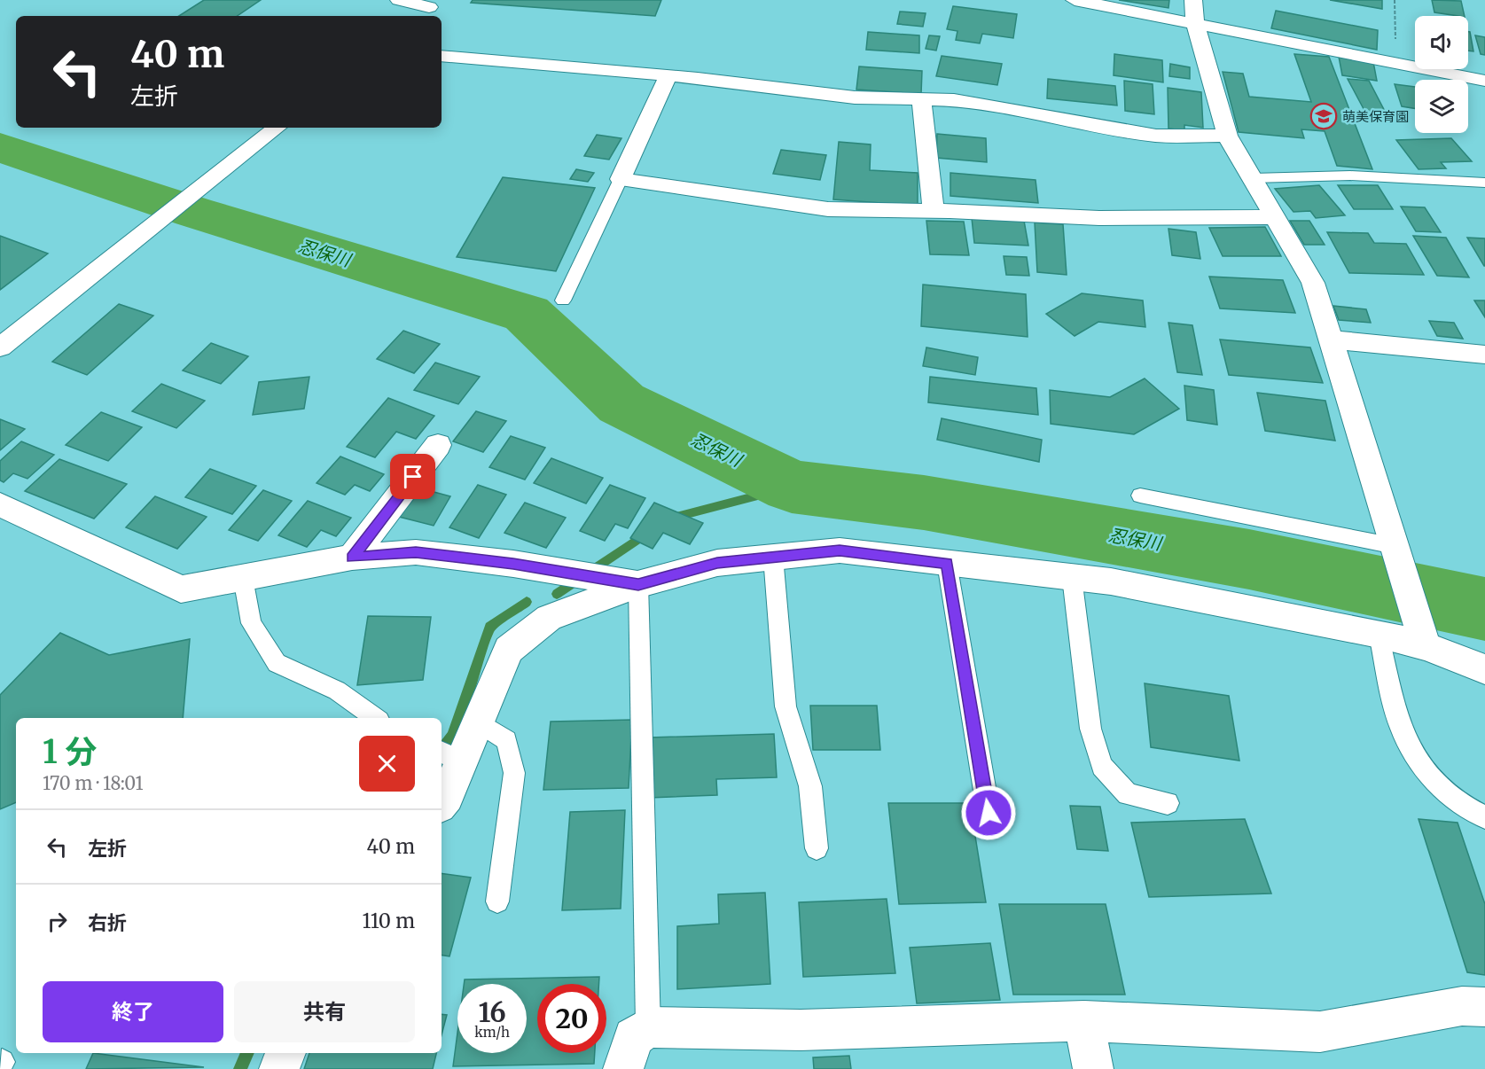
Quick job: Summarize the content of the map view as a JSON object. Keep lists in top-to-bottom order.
{
  "water": ["忍保川"],
  "places": {
    "school or university": ["萌美保育園"]
  },
  "page": {
    "turn": ["40 m", "左折"],
    "heading": ["1 分", "170 m · 18:01"],
    "list": [
      {
        "name": "左折",
        "value": "40 m"
      },
      {
        "name": "右折",
        "value": "110 m"
      }
    ],
    "buttons": ["終了", "共有"],
    "speed": "16 km/h",
    "limit": "20"
  }
}
